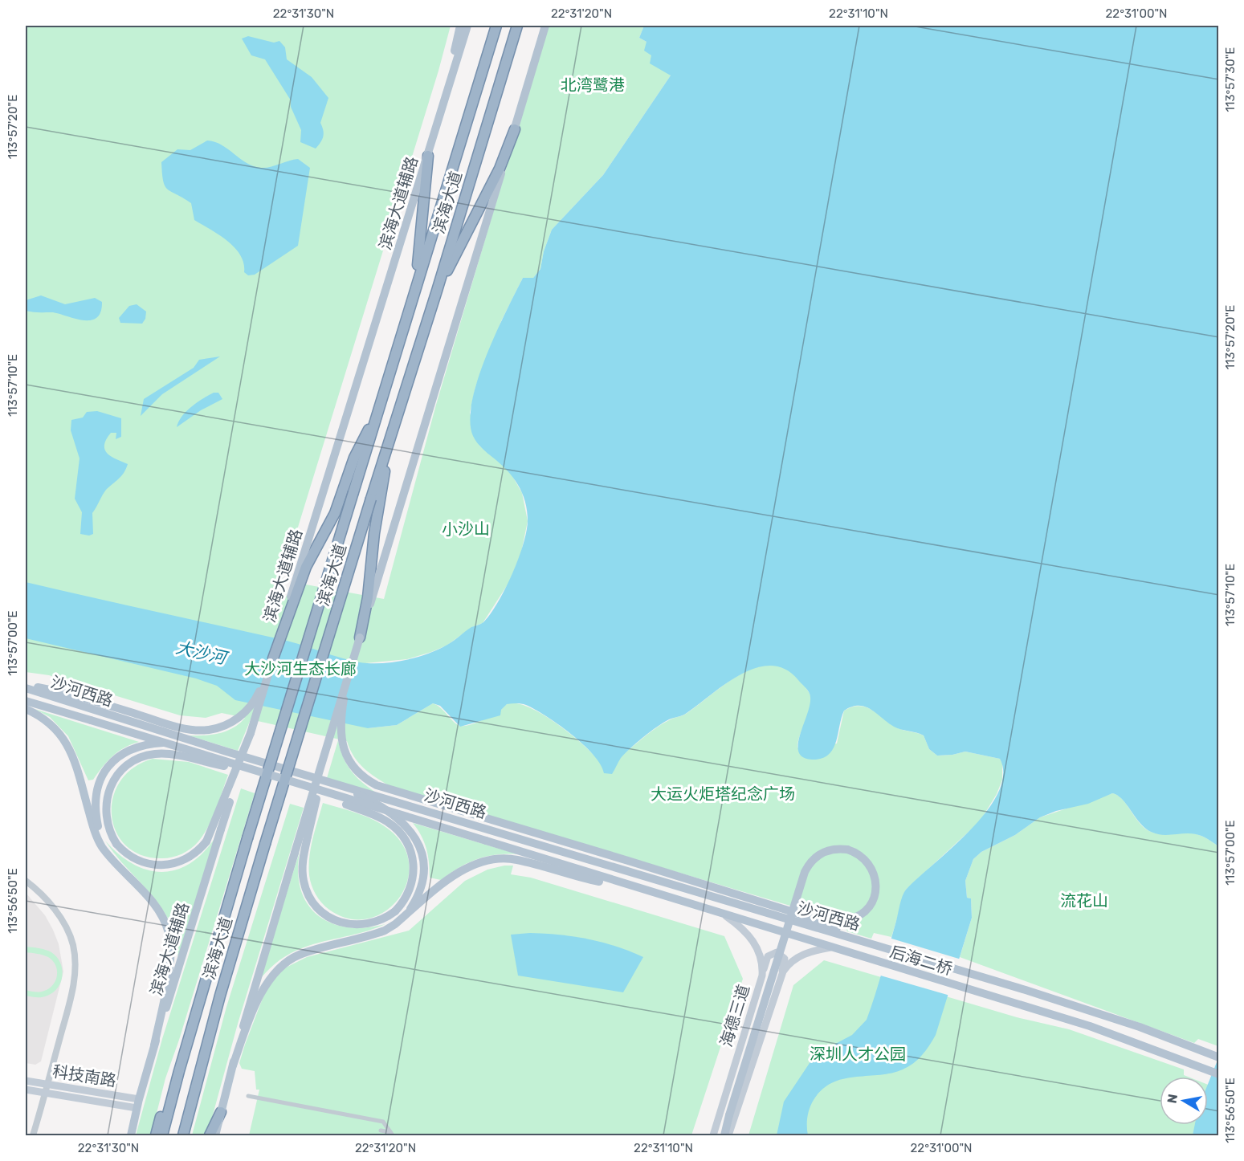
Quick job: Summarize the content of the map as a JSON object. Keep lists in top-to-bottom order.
{
  "streets": {
    "highway": ["滨海大道"],
    "main road": [
      "滨海大道辅路",
      "沙河西路",
      "后海二桥",
      "海德三道",
      "科技南路"
    ]
  },
  "crossings": [
    ["滨海大道辅路", "科技南路"],
    ["沙河西路", "后海二桥"],
    ["沙河西路", "海德三道"]
  ],
  "water": ["大沙河"],
  "parks": [
    "北湾鹭港",
    "小沙山",
    "大沙河生态长廊",
    "大运火炬塔纪念广场",
    "流花山",
    "深圳人才公园"
  ],
  "north": "left",
  "coordinates": [
    "22°31'30\"N",
    "22°31'20\"N",
    "22°31'10\"N",
    "22°31'00\"N",
    "113°57'30\"E",
    "113°57'20\"E",
    "113°57'10\"E",
    "113°57'00\"E",
    "113°56'50\"E"
  ]
}
